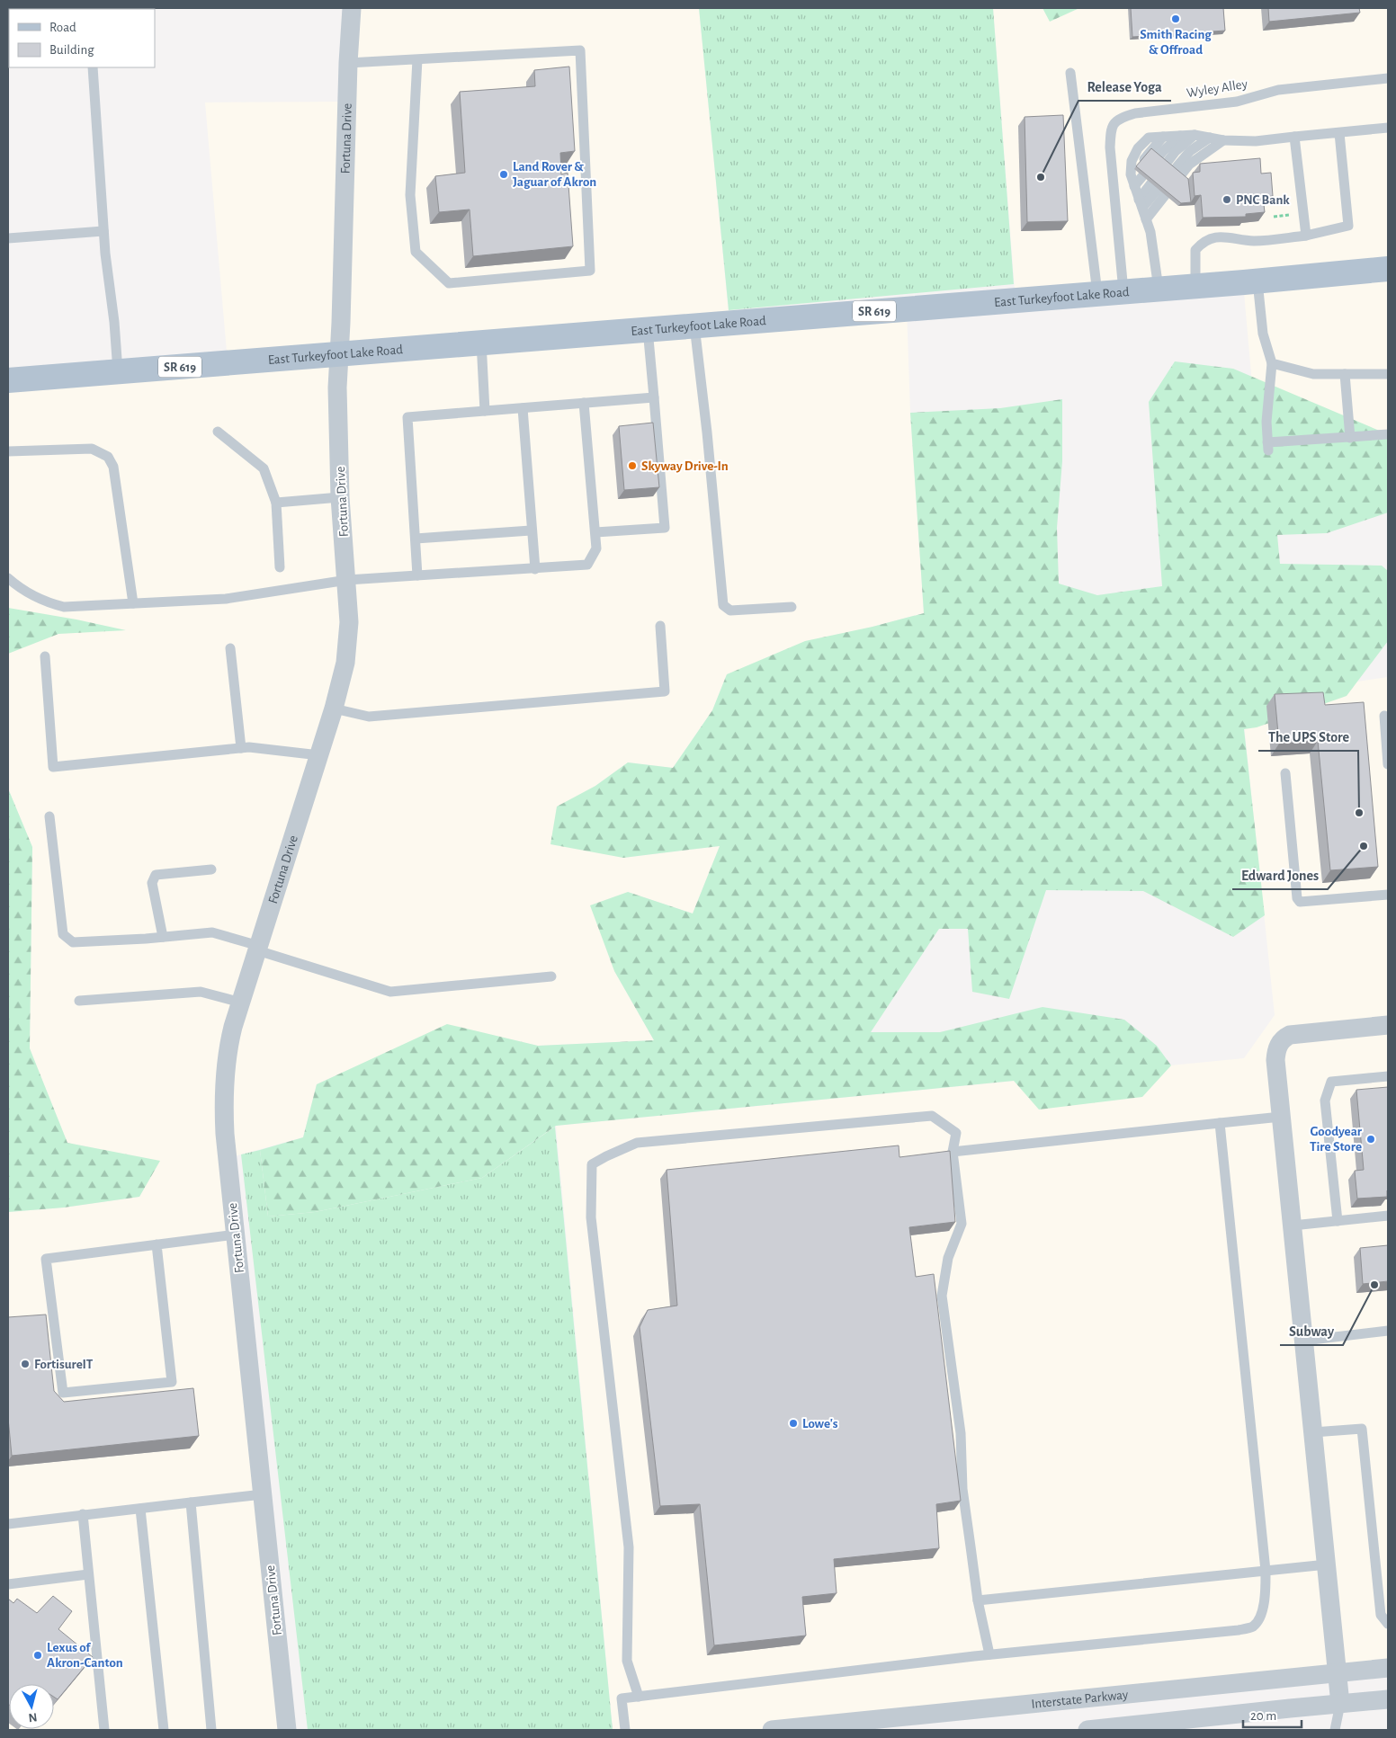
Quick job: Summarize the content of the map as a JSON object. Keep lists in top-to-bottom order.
{
  "streets": {
    "main road": ["East Turkeyfoot Lake Road", "SR 619"],
    "street": ["Fortuna Drive", "Interstate Parkway"],
    "lane": ["Wyley Alley"]
  },
  "crossings": [
    ["Wyley Alley", "East Turkeyfoot Lake Road"],
    ["Fortuna Drive", "East Turkeyfoot Lake Road"]
  ],
  "places": [
    "Smith Racing & Offroad",
    "Land Rover & Jaguar of Akron",
    "Release Yoga",
    "PNC Bank",
    "Skyway Drive-In",
    "The UPS Store",
    "Edward Jones",
    "Goodyear Tire Store",
    "Subway",
    "FortisureIT",
    "Lowe's",
    "Lexus of Akron-Canton"
  ],
  "legend": ["Road", "Building"],
  "scale_bar": "20 m",
  "north": "bottom"
}
